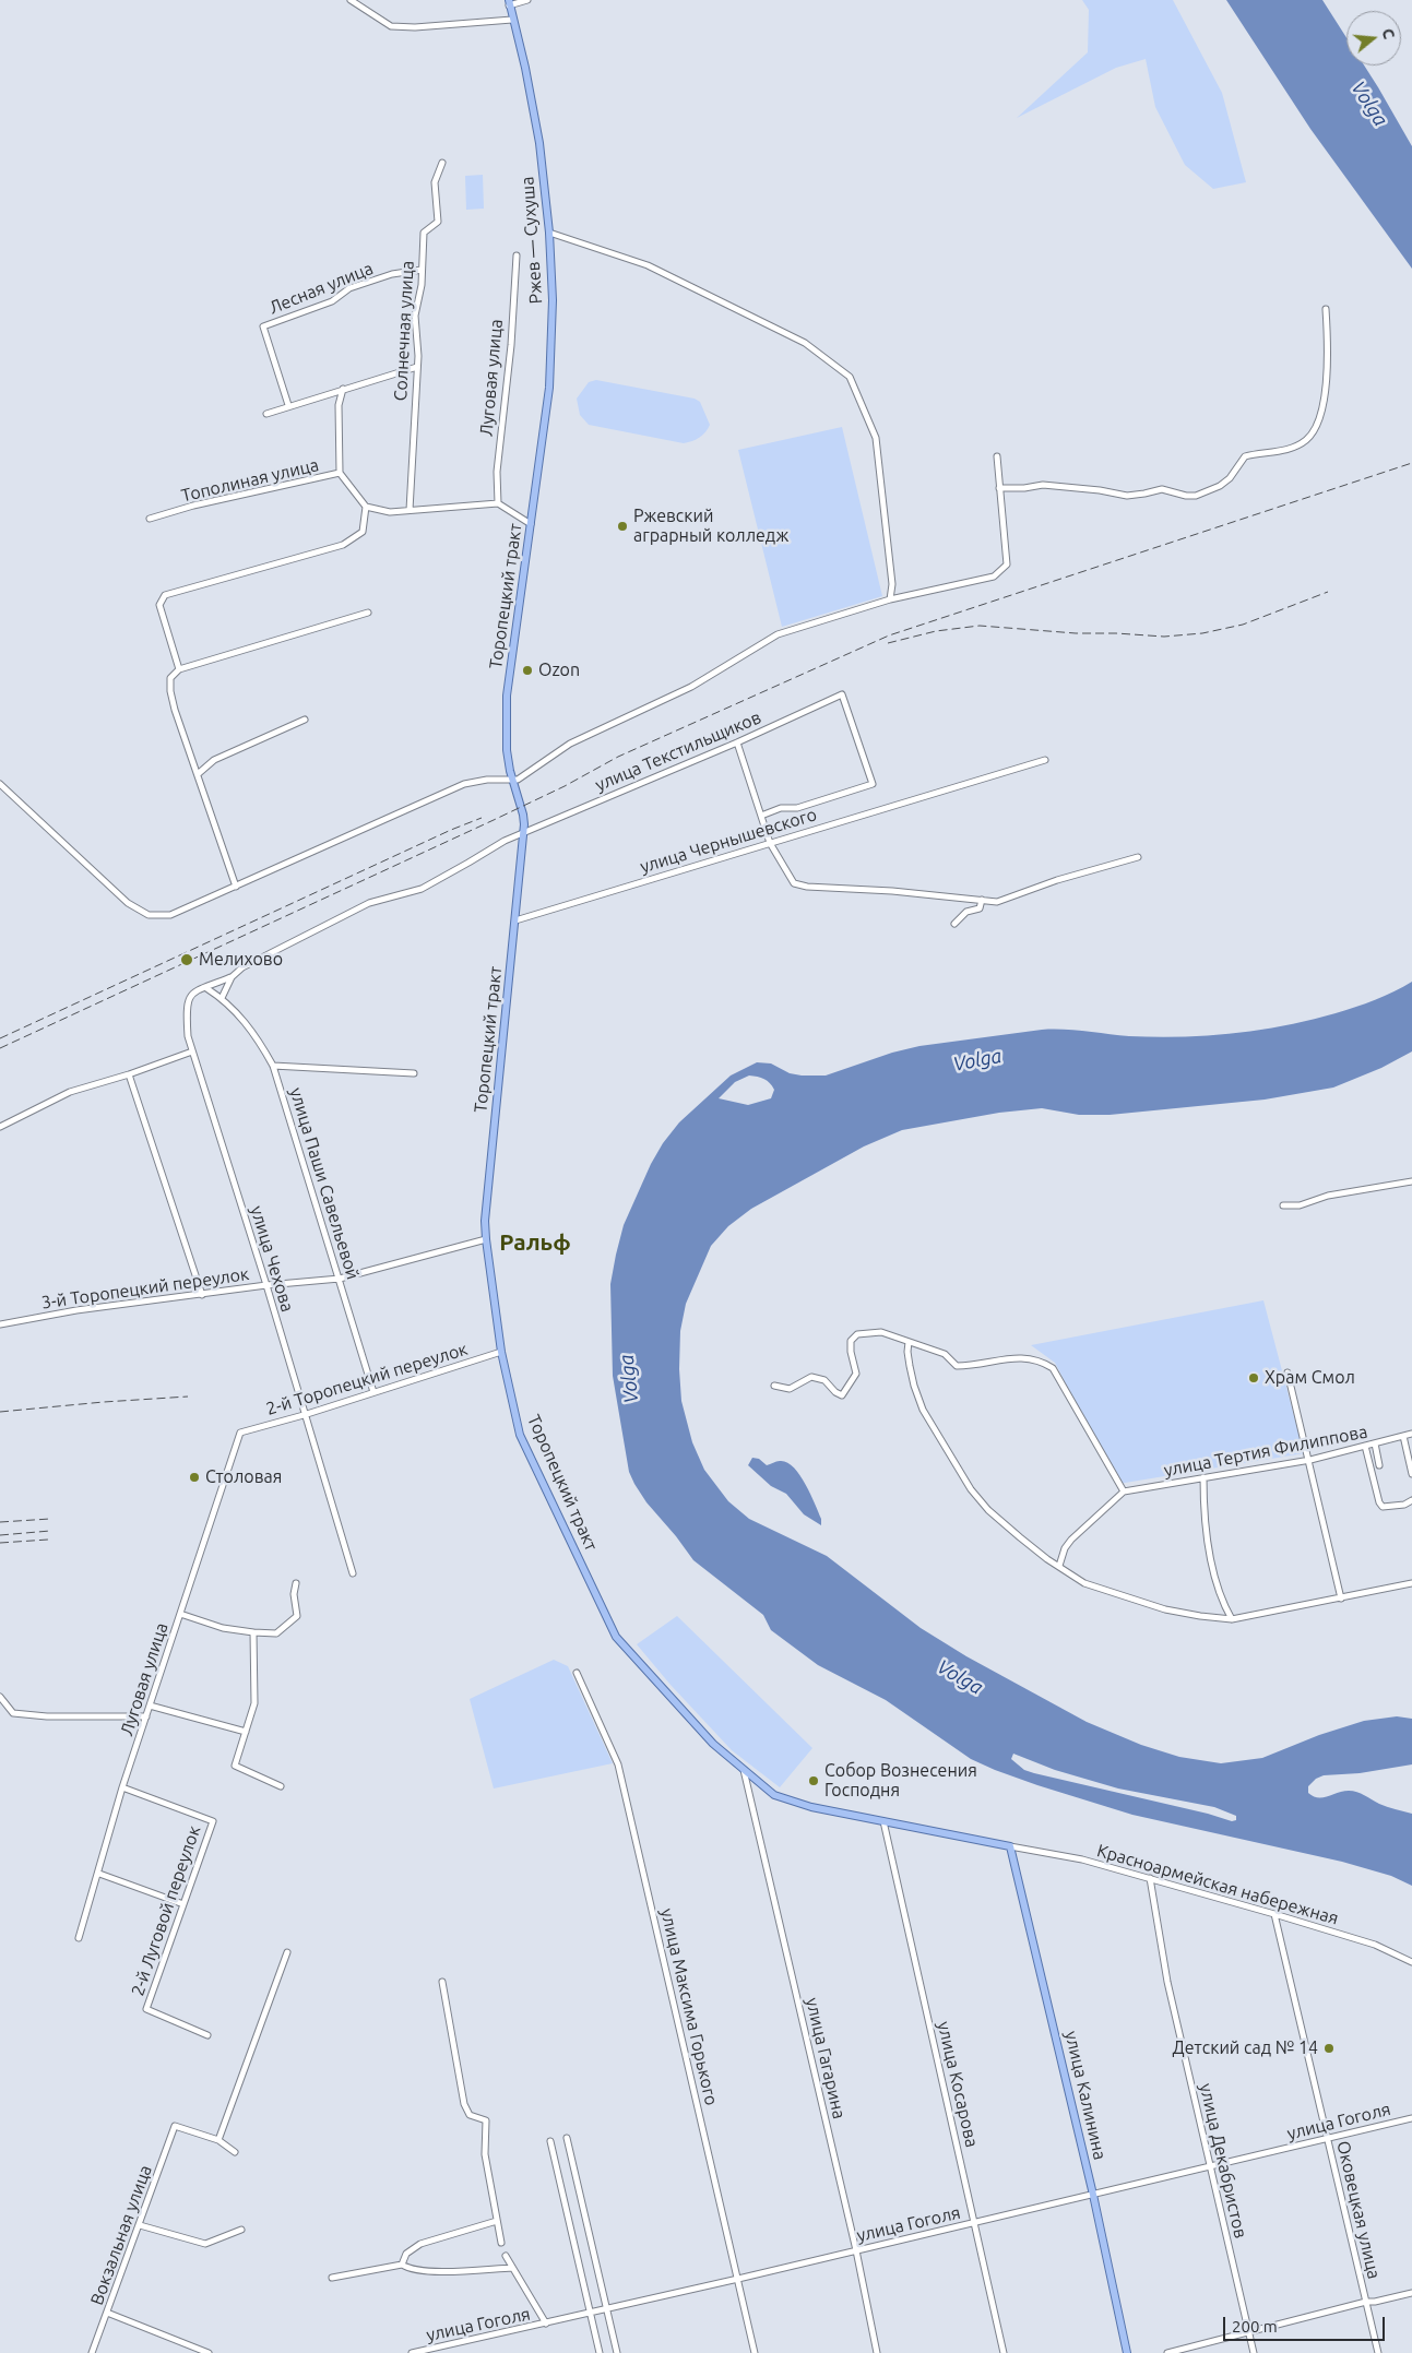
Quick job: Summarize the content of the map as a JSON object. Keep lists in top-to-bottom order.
{
  "streets": {
    "main road": ["Ржев — Сухуша", "Торопецкий тракт", "улица Калинина"],
    "street": [
      "Лесная улица",
      "Солнечная улица",
      "Луговая улица",
      "Тополиная улица",
      "улица Текстильщиков",
      "улица Чернышевского",
      "улица Паши Савельевой",
      "улица Чехова",
      "3-й Торопецкий переулок",
      "2-й Торопецкий переулок",
      "улица Тертия Филиппова",
      "Красноармейская набережная",
      "2-й Луговой переулок",
      "улица Максима Горького",
      "улица Гагарина",
      "улица Косарова",
      "улица Гоголя",
      "улица Декабристов",
      "Оковецкая улица",
      "Вокзальная улица"
    ]
  },
  "crossings": [
    ["Ржев — Сухуша", "Торопецкий тракт"],
    ["Лесная улица", "Солнечная улица"],
    ["Луговая улица", "2-й Торопецкий переулок"],
    ["Луговая улица", "2-й Луговой переулок"],
    ["Торопецкий тракт", "улица Текстильщиков"],
    ["Торопецкий тракт", "улица Чернышевского"],
    ["Торопецкий тракт", "3-й Торопецкий переулок"],
    ["Торопецкий тракт", "2-й Торопецкий переулок"],
    ["Торопецкий тракт", "Красноармейская набережная"],
    ["Торопецкий тракт", "улица Гагарина"],
    ["Торопецкий тракт", "улица Косарова"],
    ["Торопецкий тракт", "улица Калинина"],
    ["улица Паши Савельевой", "улица Чехова"],
    ["улица Паши Савельевой", "3-й Торопецкий переулок"],
    ["улица Паши Савельевой", "2-й Торопецкий переулок"],
    ["улица Чехова", "3-й Торопецкий переулок"],
    ["улица Чехова", "2-й Торопецкий переулок"],
    ["Красноармейская набережная", "улица Калинина"],
    ["Красноармейская набережная", "улица Декабристов"],
    ["Красноармейская набережная", "Оковецкая улица"],
    ["улица Максима Горького", "улица Гоголя"],
    ["улица Гагарина", "улица Гоголя"],
    ["улица Косарова", "улица Гоголя"],
    ["улица Калинина", "улица Гоголя"],
    ["улица Гоголя", "улица Декабристов"],
    ["улица Гоголя", "Оковецкая улица"]
  ],
  "districts": ["Ральф"],
  "water": ["Volga"],
  "places": [
    "Ржевский аграрный колледж",
    "Ozon",
    "Мелихово",
    "Храм Смол",
    "Столовая",
    "Собор Вознесения Господня",
    "Детский сад № 14"
  ],
  "scale_bar": "200 m",
  "north": "right"
}
